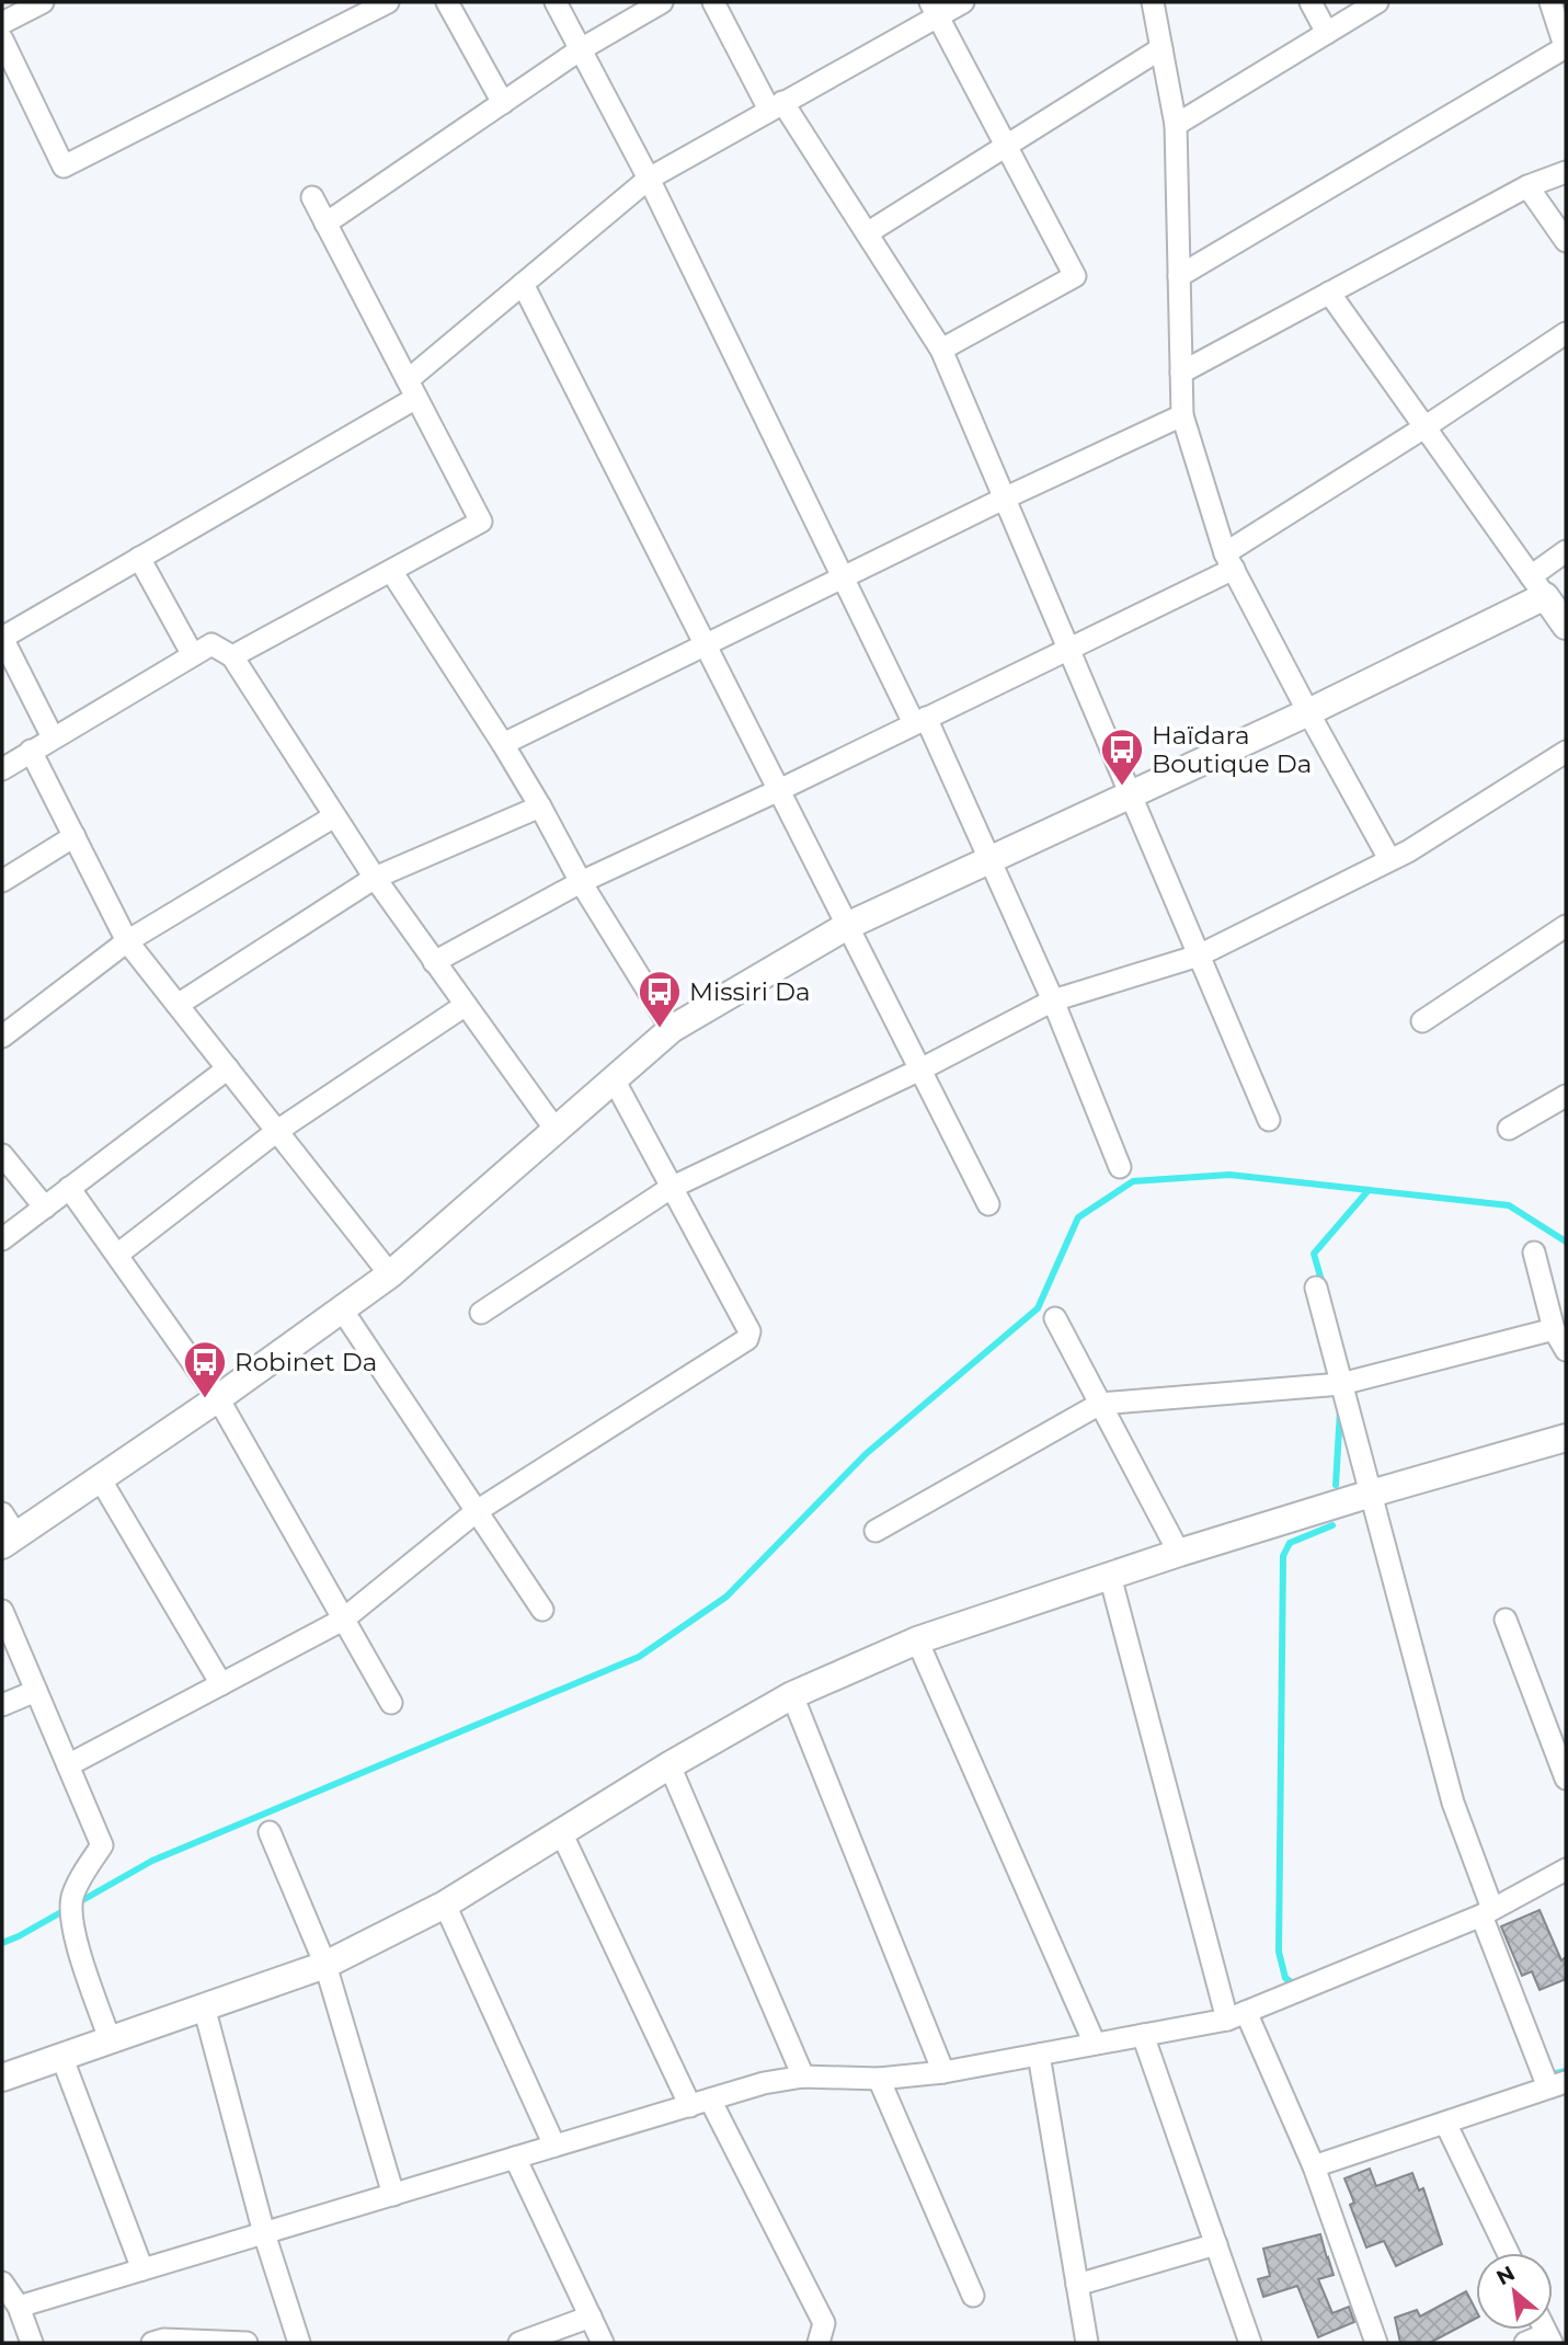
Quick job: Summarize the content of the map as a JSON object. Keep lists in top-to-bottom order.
{
  "places": {
    "bus stop": ["Haïdara Boutique Da", "Missiri Da", "Robinet Da"]
  },
  "north": "top left"
}
